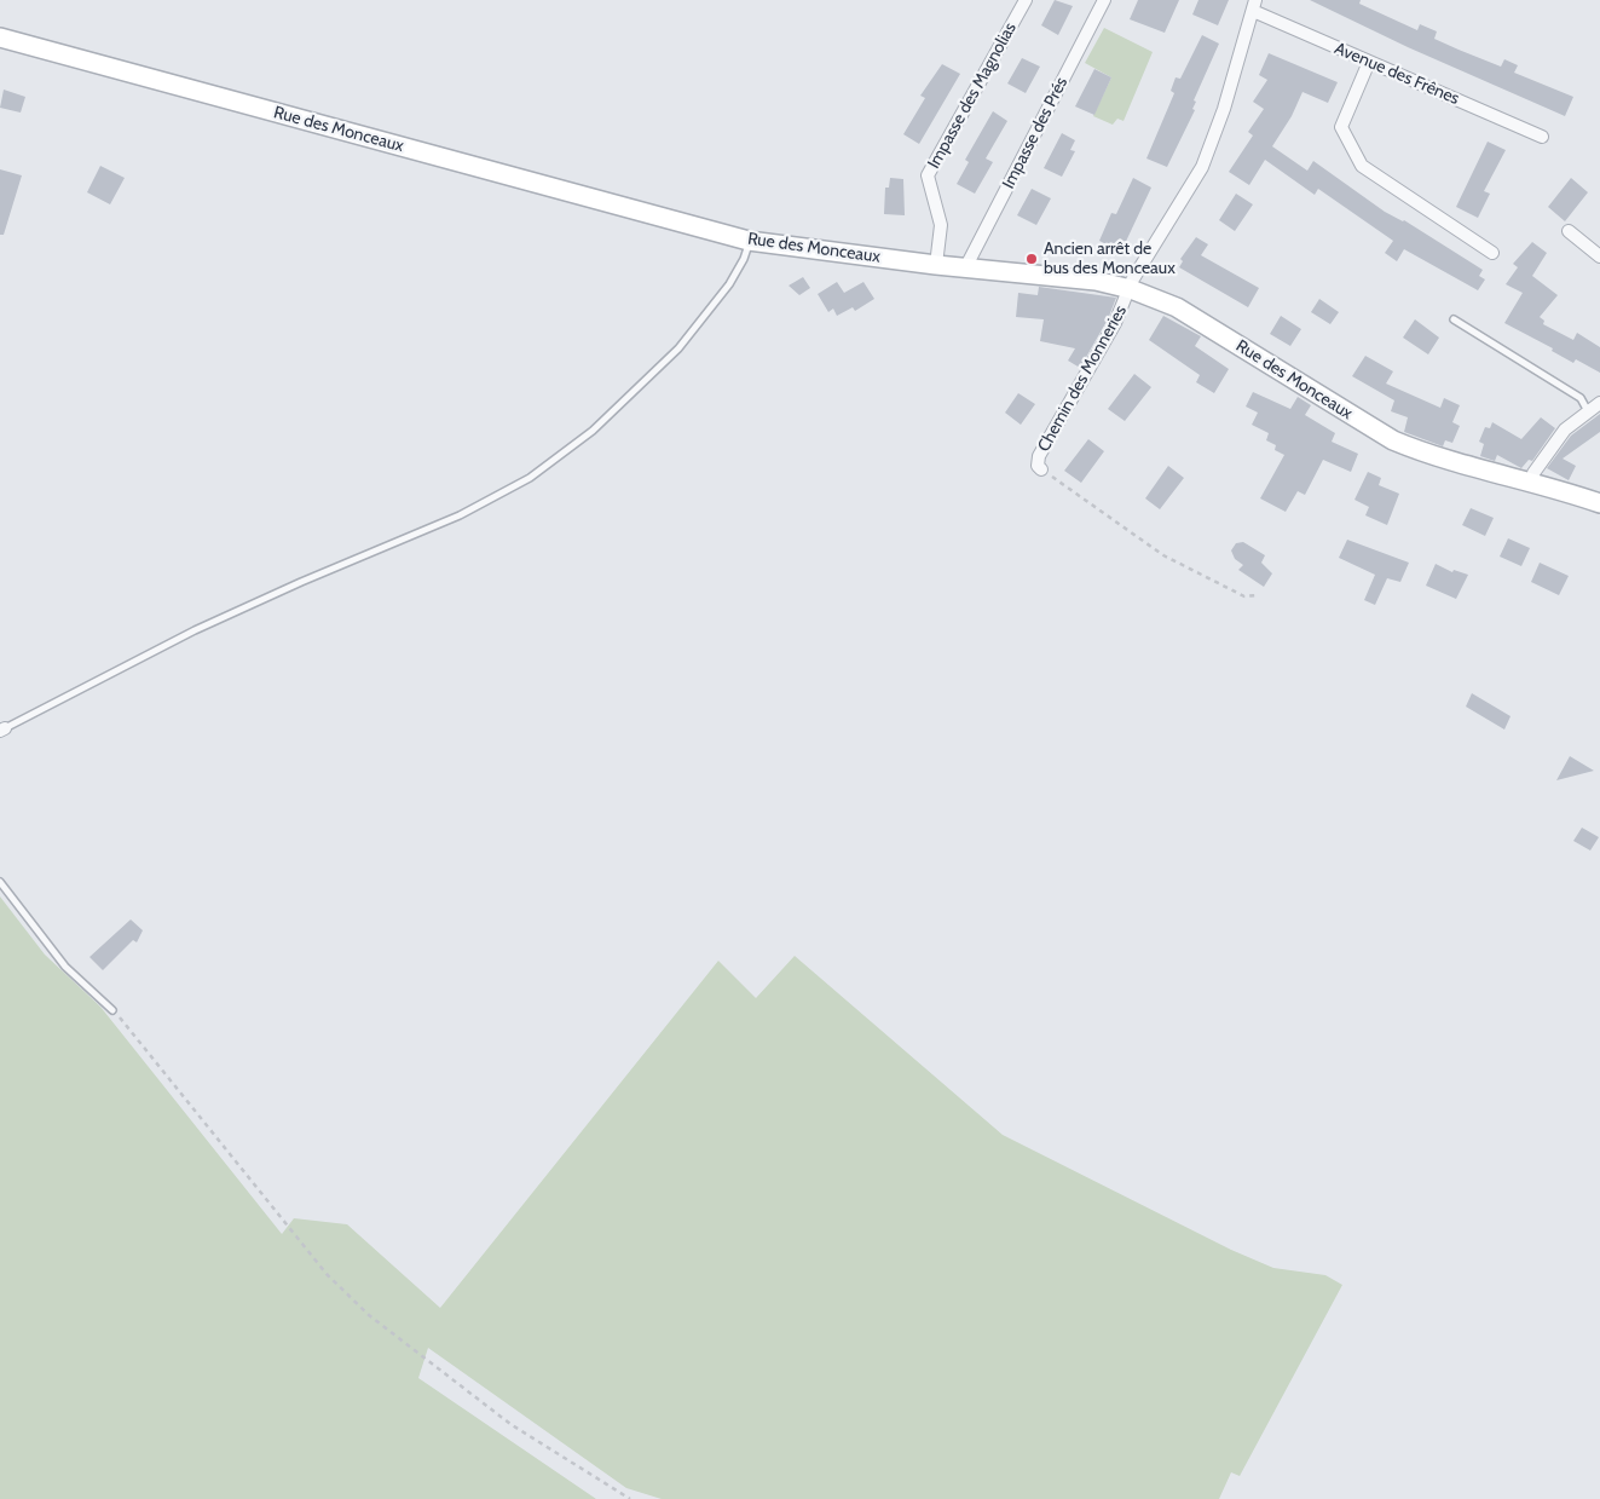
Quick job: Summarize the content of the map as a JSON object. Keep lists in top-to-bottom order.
{
  "streets": {
    "main road": ["Rue des Monceaux"],
    "street": [
      "Avenue des Frênes",
      "Impasse des Magnolias",
      "Impasse des Prés",
      "Chemin des Monneries"
    ]
  },
  "crossings": [
    ["Avenue des Frênes", "Chemin des Monneries"],
    ["Impasse des Magnolias", "Rue des Monceaux"],
    ["Rue des Monceaux", "Impasse des Prés"],
    ["Rue des Monceaux", "Chemin des Monneries"]
  ],
  "places": ["Ancien arrêt de bus des Monceaux"]
}
